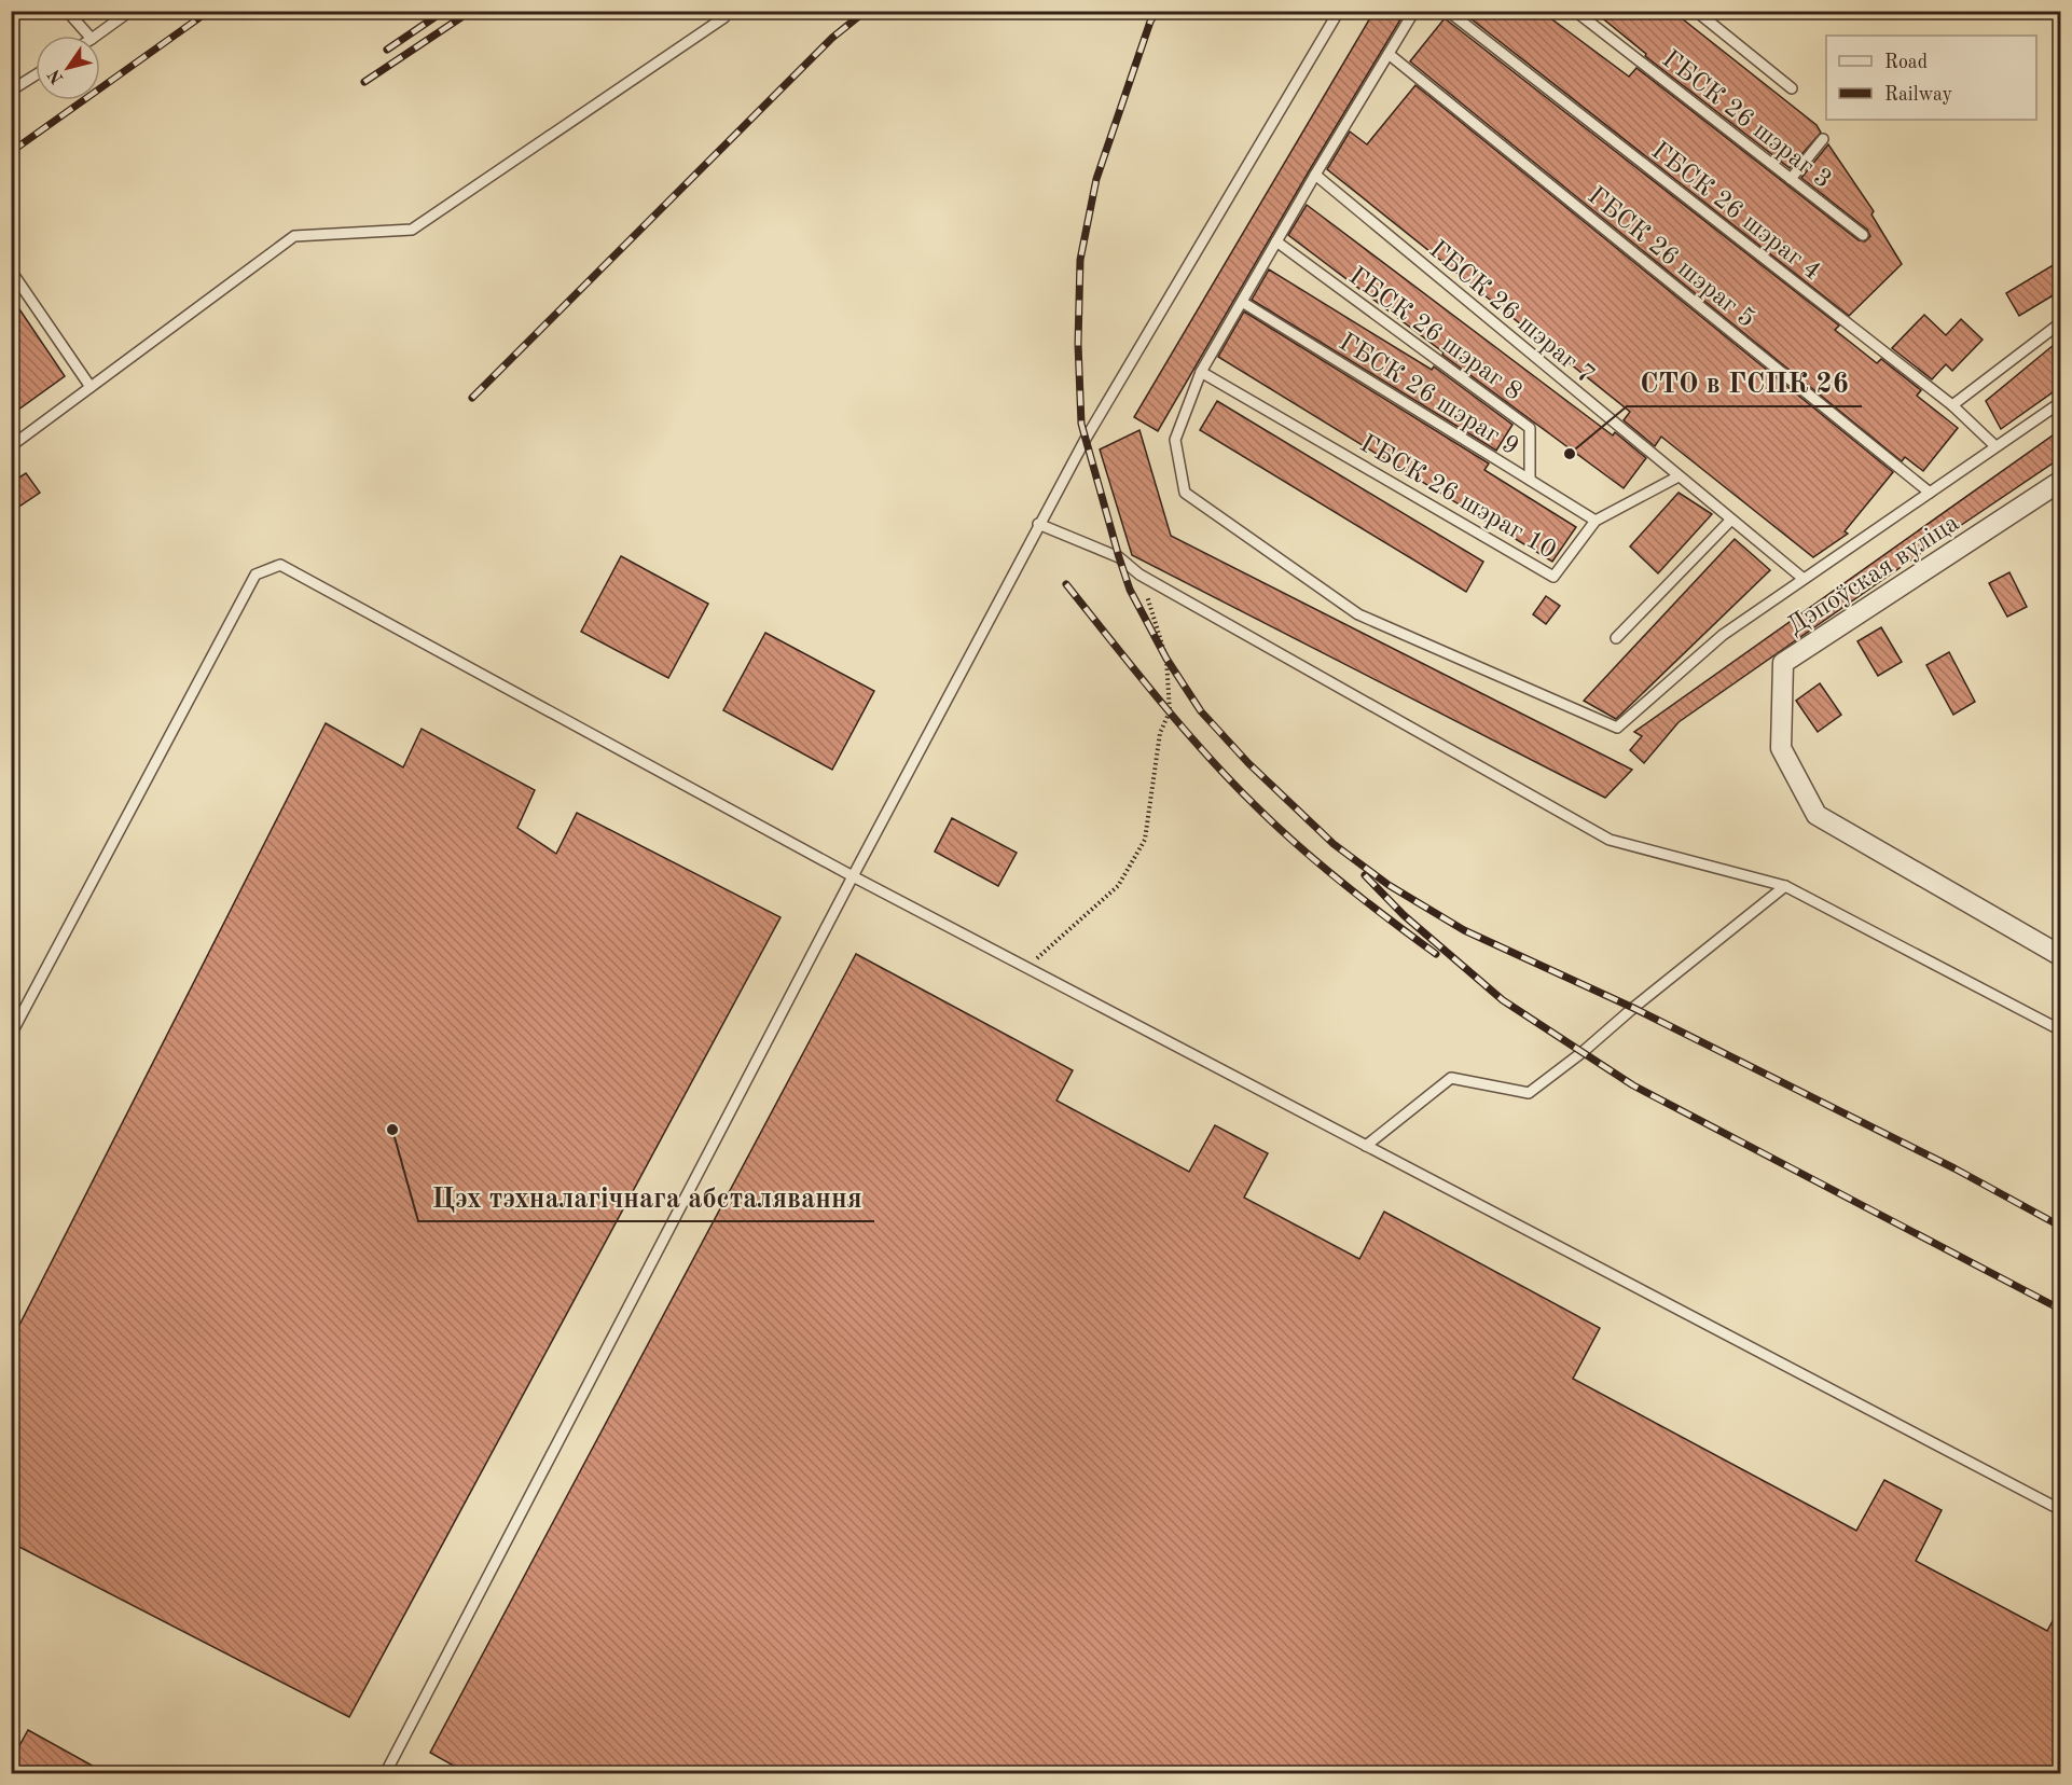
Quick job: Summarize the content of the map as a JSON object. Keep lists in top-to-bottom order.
{
  "streets": {
    "street": ["Дэпоўская вуліца"],
    "lane": [
      "ГБСК 26 шэраг 3",
      "ГБСК 26 шэраг 4",
      "ГБСК 26 шэраг 5",
      "ГБСК 26 шэраг 7",
      "ГБСК 26 шэраг 8",
      "ГБСК 26 шэраг 9",
      "ГБСК 26 шэраг 10"
    ]
  },
  "crossings": [
    ["ГБСК 26 шэраг 7", "ГБСК 26 шэраг 10"],
    ["ГБСК 26 шэраг 8", "ГБСК 26 шэраг 9"],
    ["ГБСК 26 шэраг 9", "ГБСК 26 шэраг 10"]
  ],
  "places": ["СТО в ГСПК 26", "Цэх тэхналагічнага абсталявання"],
  "legend": ["Road", "Railway"],
  "north": "bottom left"
}
